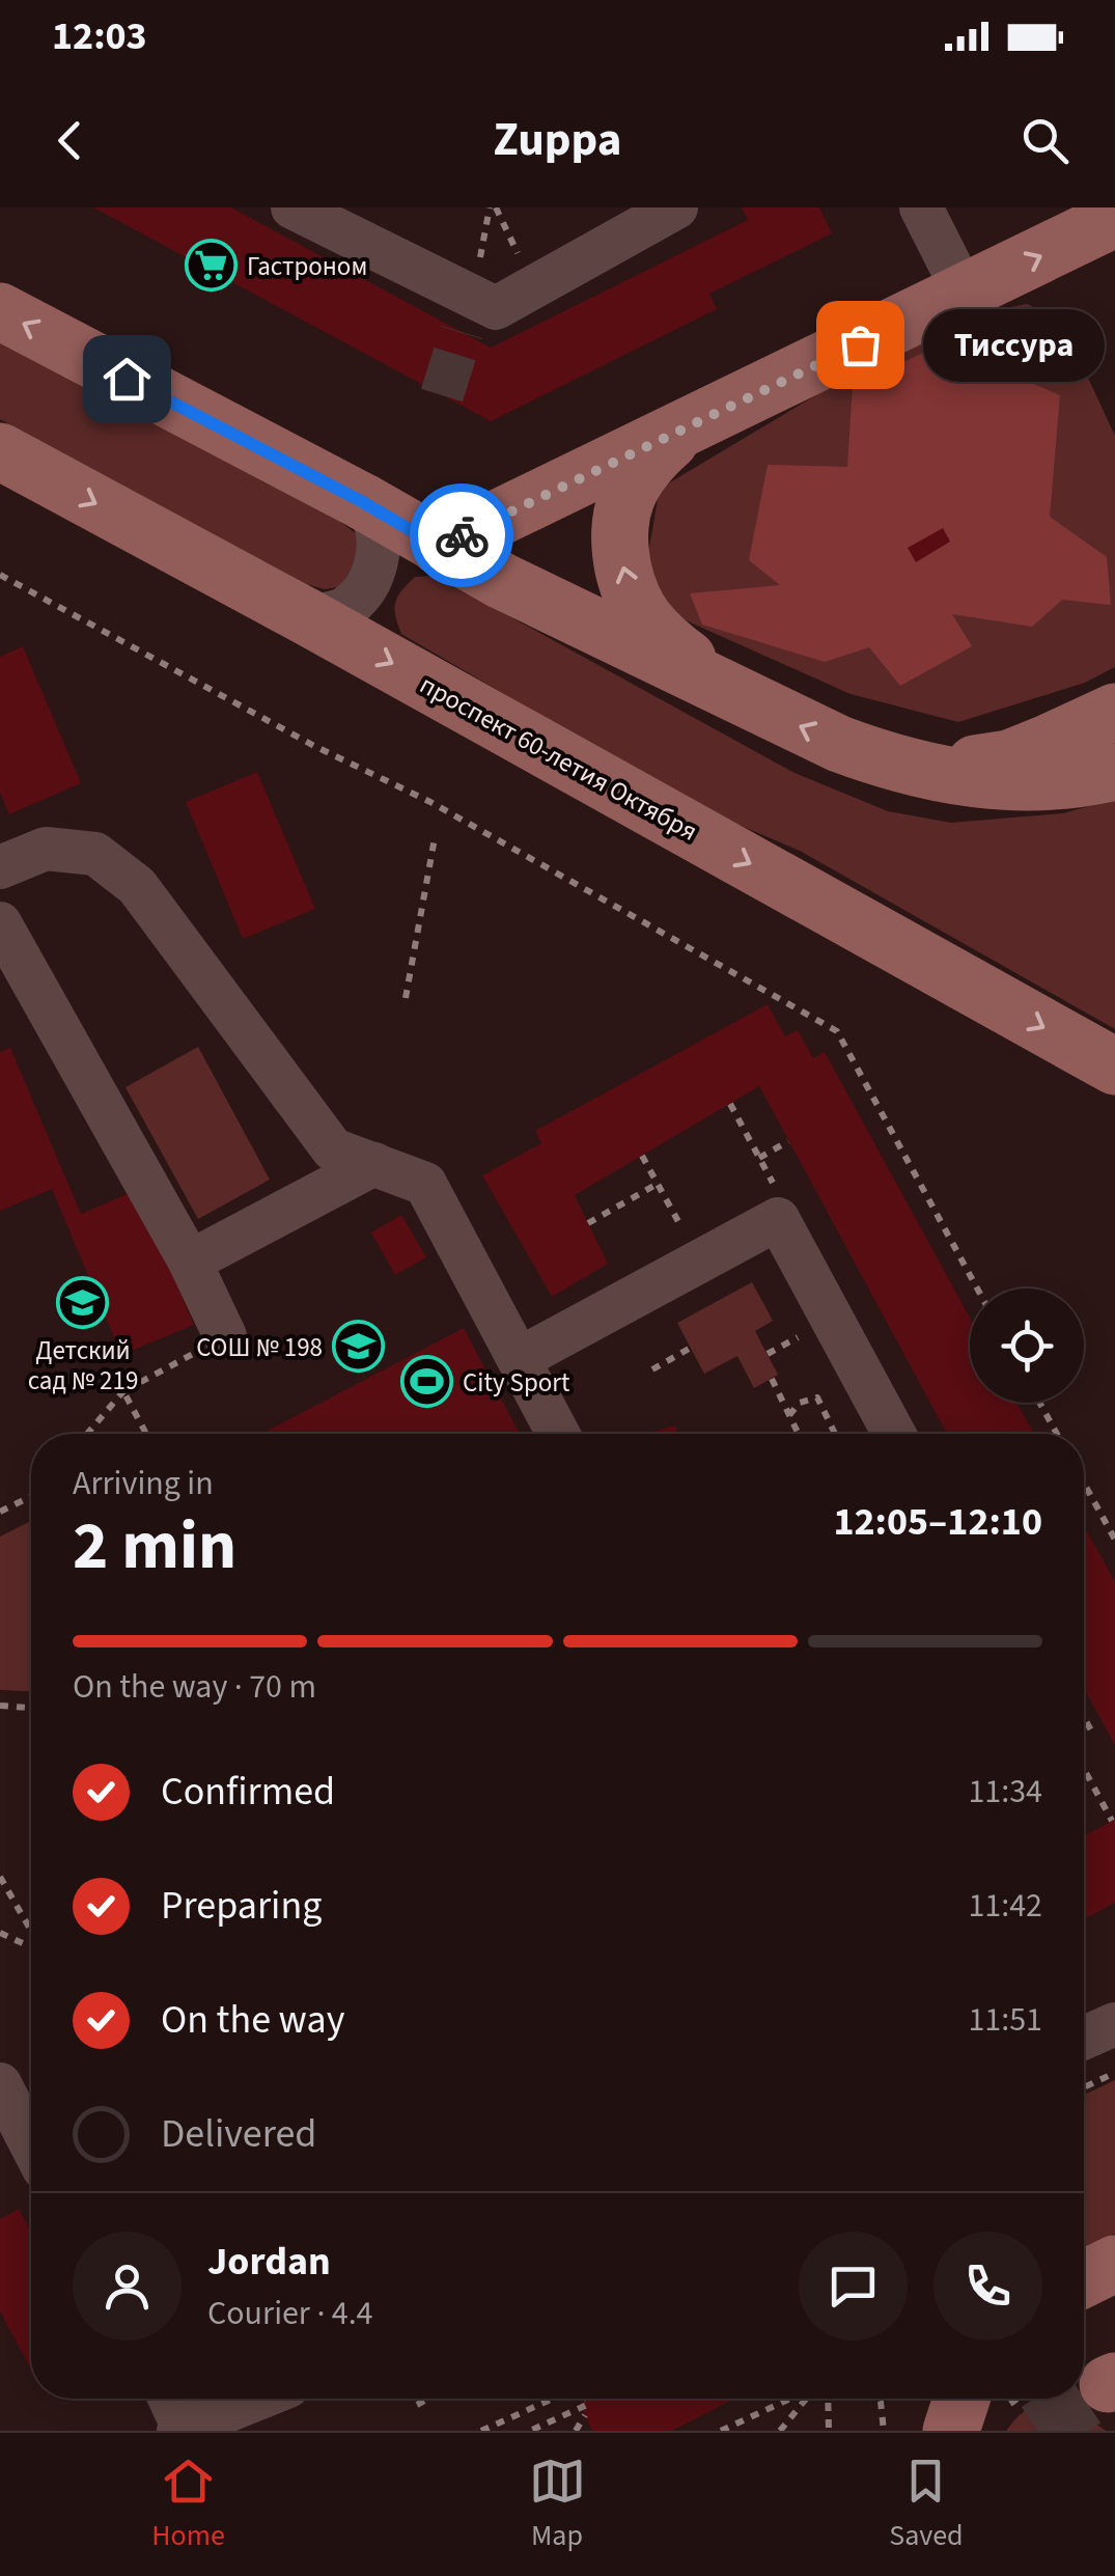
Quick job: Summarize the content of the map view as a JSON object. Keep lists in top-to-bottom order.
{
  "streets": {
    "main road": ["проспект 60-летия Октября"]
  },
  "places": {
    "supermarket": ["Гастроном"],
    "other": ["Тиссура"],
    "school or university": ["Детский сад № 219", "СОШ № 198"],
    "sports": ["City Sport"]
  },
  "page": {
    "status": "12:03",
    "header": "Zuppa",
    "bubble": "Тиссура",
    "heading": ["2 min", "Arriving in", "12:05–12:10"],
    "panel": ["Jordan", "Courier · 4.4"],
    "bar": "On the way · 70 m",
    "list": [
      ["Confirmed", "11:34"],
      ["Preparing", "11:42"],
      ["On the way", "11:51"],
      "Delivered"
    ],
    "tabs": ["Home", "Map", "Saved"]
  }
}
